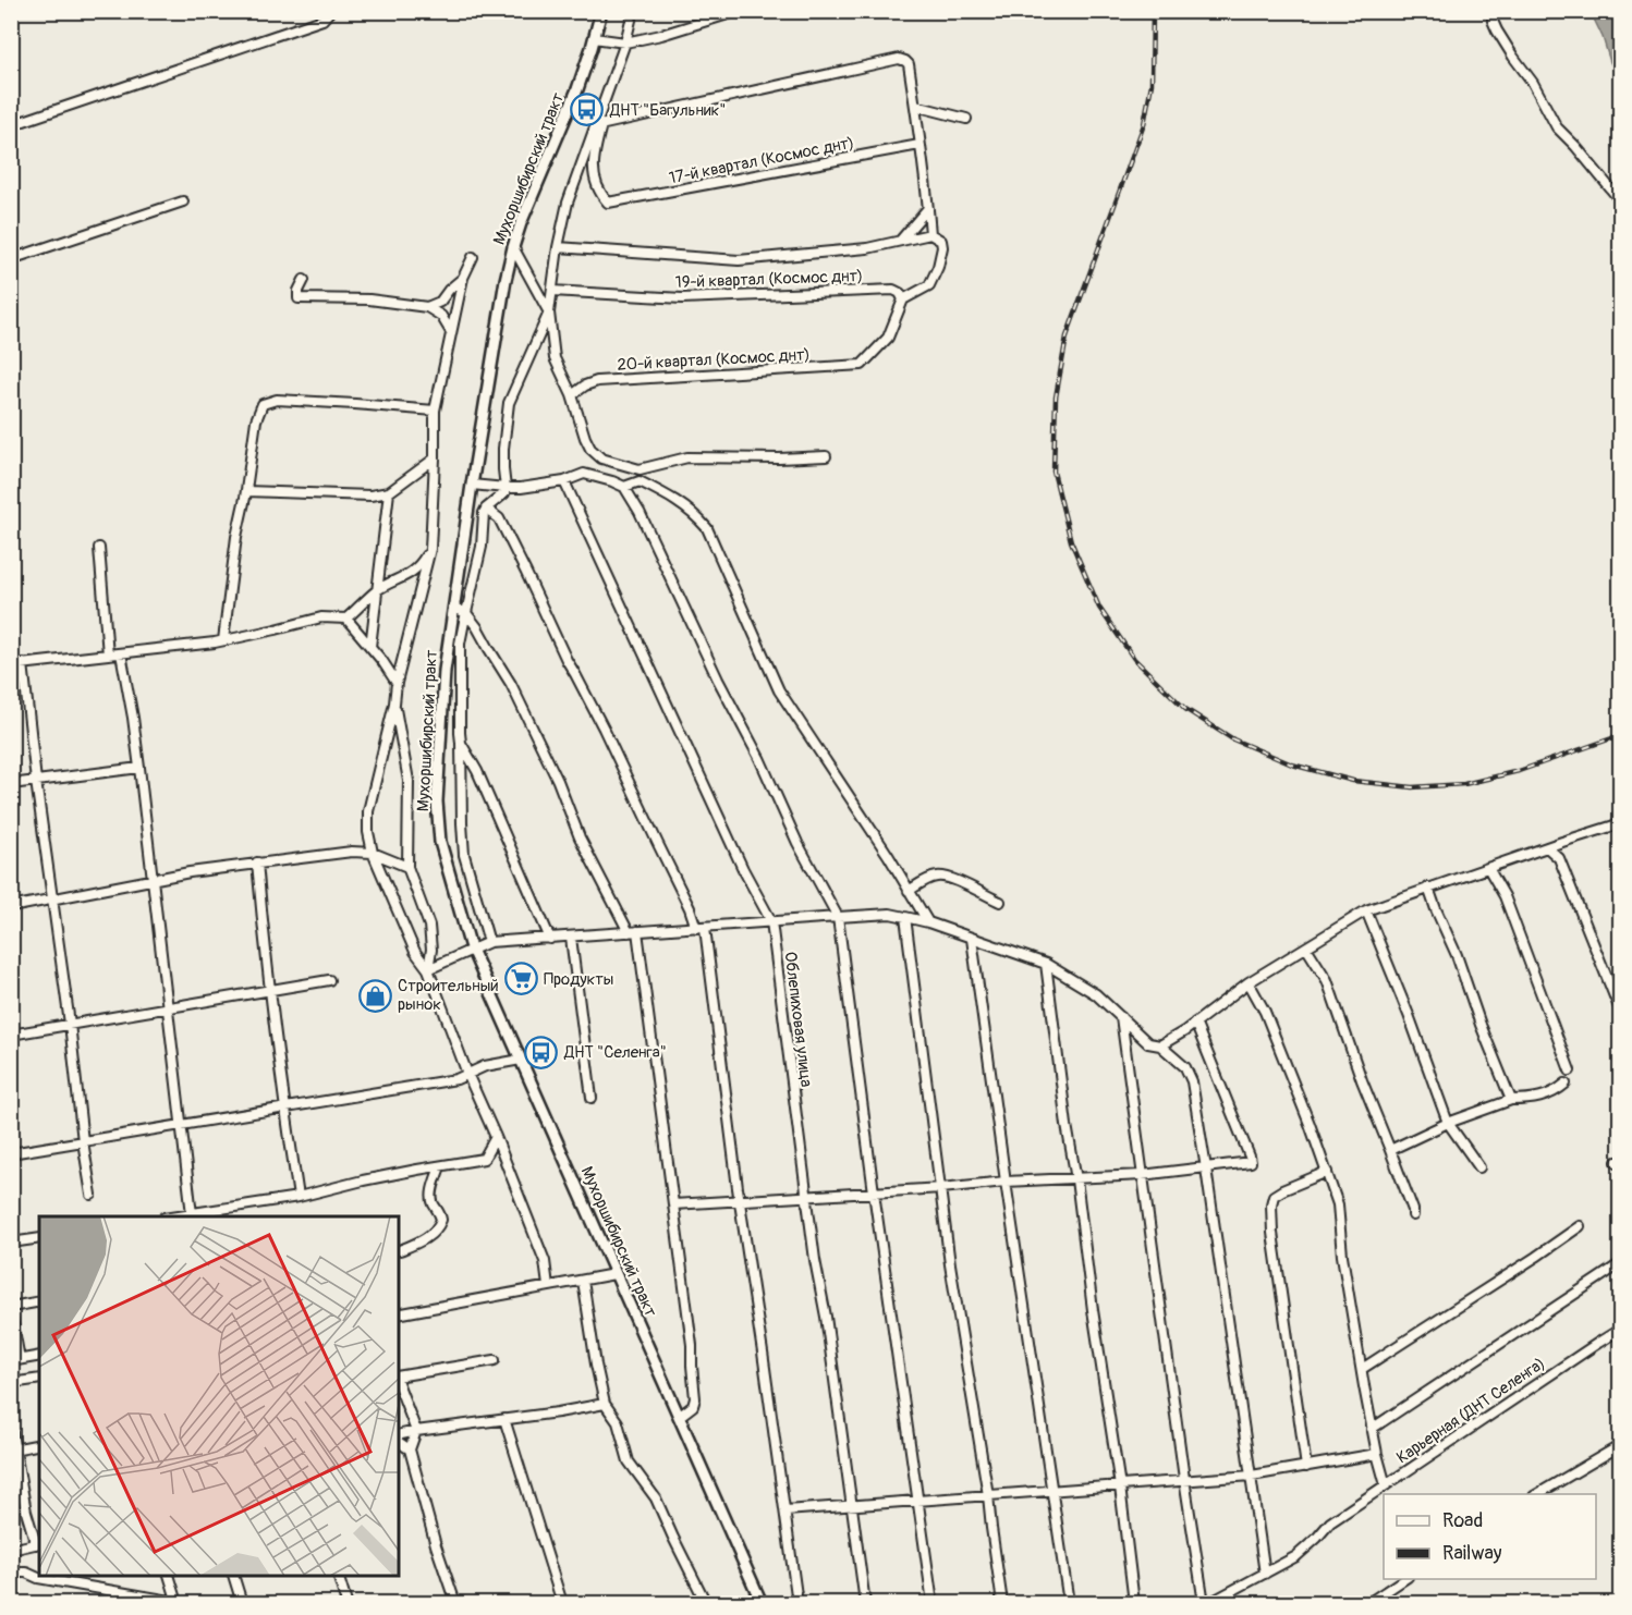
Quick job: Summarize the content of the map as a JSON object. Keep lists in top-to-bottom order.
{
  "streets": {
    "main road": ["Мухоршибирский тракт"],
    "street": [
      "17-й квартал (Космос днт)",
      "19-й квартал (Космос днт)",
      "20-й квартал (Космос днт)",
      "Облепиховая улица",
      "Карьерная (ДНТ Селенга)"
    ]
  },
  "crossings": [
    ["19-й квартал (Космос днт)", "20-й квартал (Космос днт)"]
  ],
  "places": {
    "bus stop": ["ДНТ \"Багульник\"", "ДНТ \"Селенга\""],
    "supermarket": ["Продукты"],
    "shop": ["Строительный рынок"]
  },
  "legend": ["Road", "Railway"]
}
